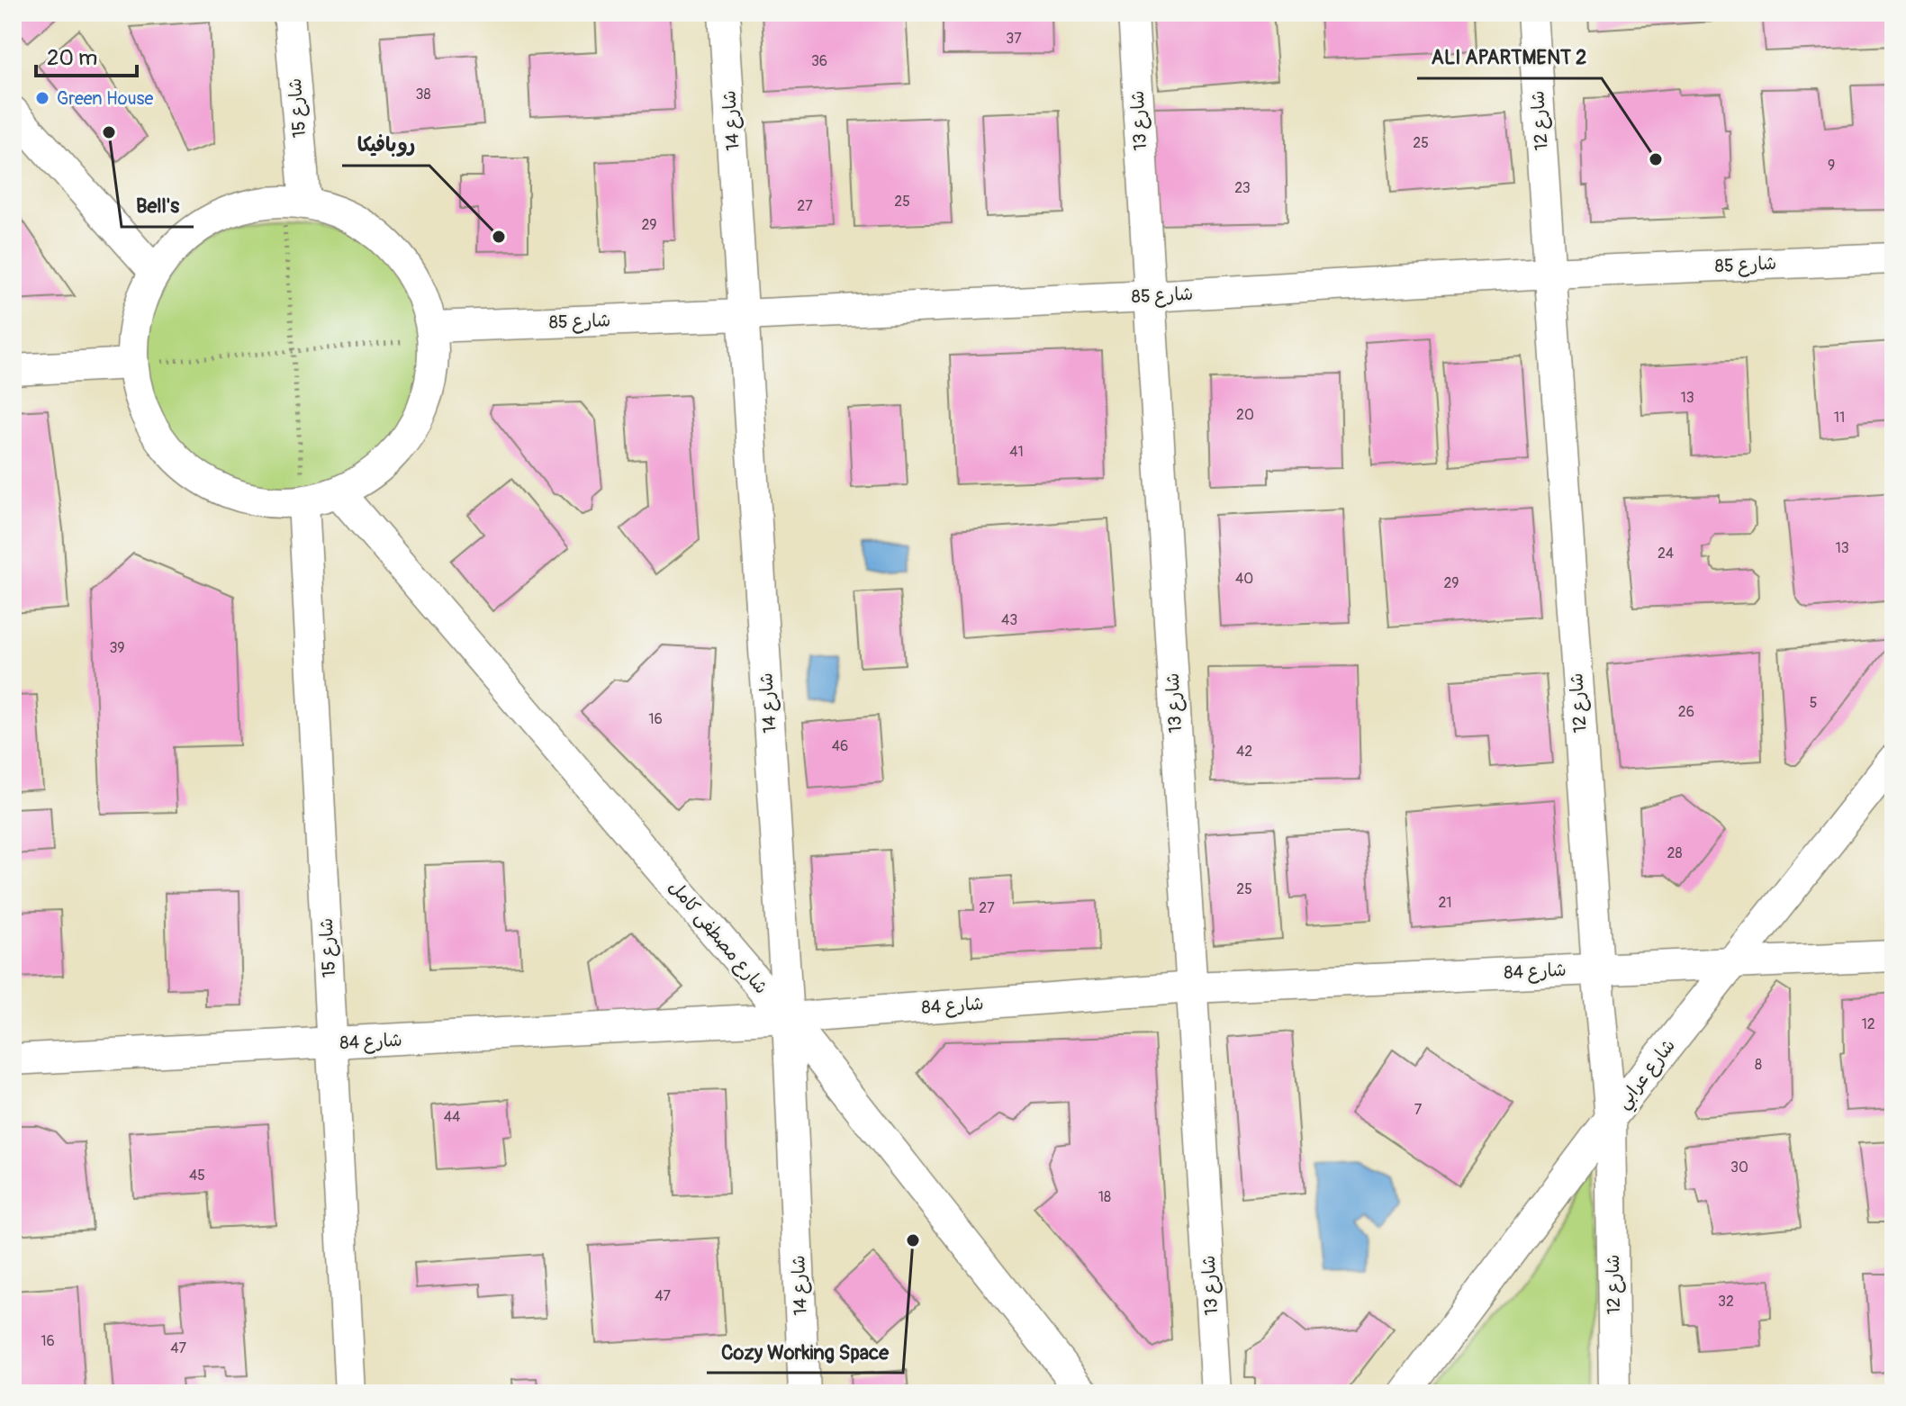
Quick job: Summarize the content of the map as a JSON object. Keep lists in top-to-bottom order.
{
  "streets": {
    "street": [
      "شارع 15",
      "شارع 14",
      "شارع 13",
      "شارع 12",
      "شارع 85",
      "شارع مصطفى كامل",
      "شارع 84",
      "شارع عرابي"
    ]
  },
  "crossings": [
    ["شارع 15", "شارع 84"],
    ["شارع 14", "شارع 85"],
    ["شارع 14", "شارع مصطفى كامل"],
    ["شارع 14", "شارع 84"],
    ["شارع 13", "شارع 85"],
    ["شارع 13", "شارع 84"],
    ["شارع 12", "شارع 85"],
    ["شارع 12", "شارع 84"],
    ["شارع 12", "شارع عرابي"],
    ["شارع مصطفى كامل", "شارع 84"],
    ["شارع 84", "شارع عرابي"]
  ],
  "places": [
    "Green House",
    "Bell's",
    "ALI APARTMENT 2",
    "روبافيكا",
    "Cozy Working Space"
  ],
  "house_numbers": [
    "37",
    "36",
    "38",
    "25",
    "9",
    "23",
    "25",
    "27",
    "29",
    "13",
    "20",
    "11",
    "41",
    "13",
    "24",
    "40",
    "29",
    "43",
    "39",
    "5",
    "26",
    "16",
    "46",
    "42",
    "28",
    "25",
    "21",
    "27",
    "12",
    "8",
    "7",
    "44",
    "30",
    "45",
    "18",
    "47",
    "32",
    "16",
    "47"
  ],
  "scale_bar": "20 m"
}
